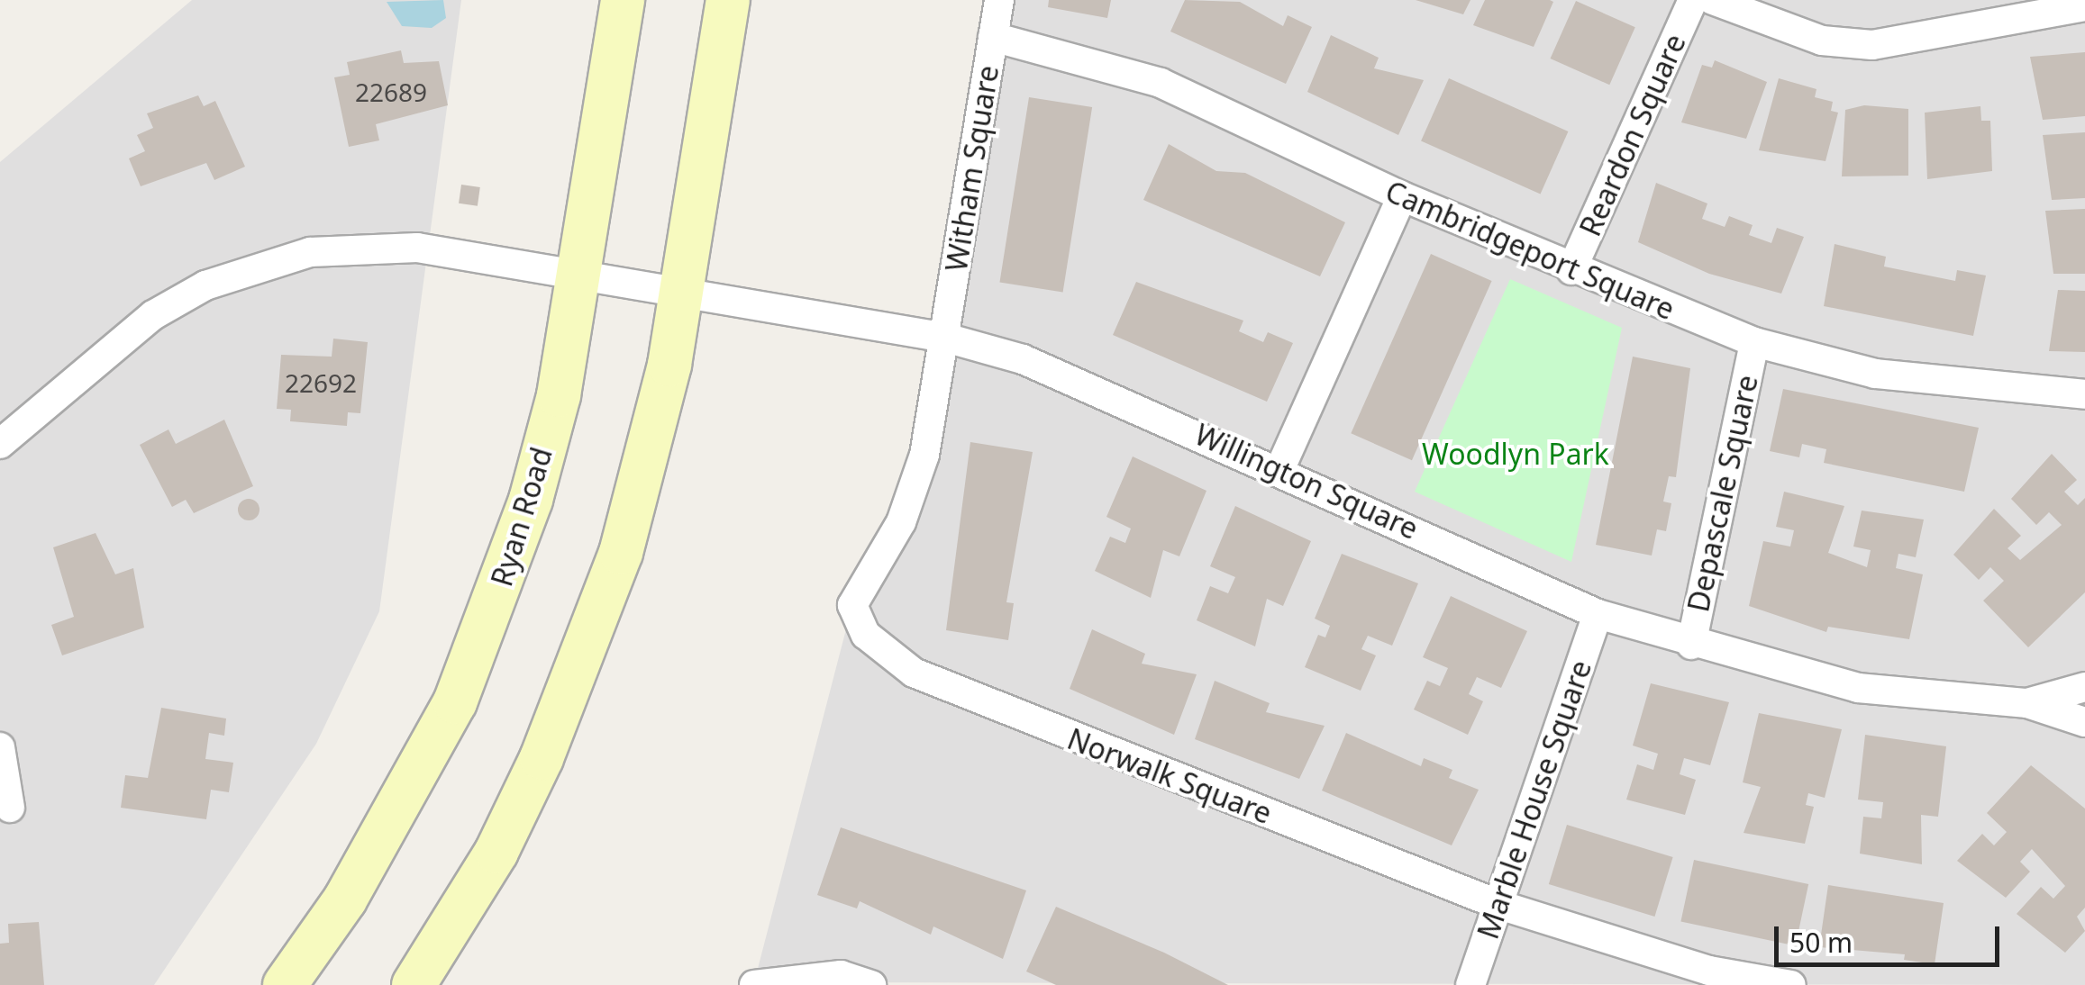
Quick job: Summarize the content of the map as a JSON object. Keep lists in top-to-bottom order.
{
  "streets": {
    "main road": ["Ryan Road"],
    "street": [
      "Reardon Square",
      "Witham Square",
      "Cambridgeport Square",
      "Willington Square",
      "Depascale Square",
      "Norwalk Square",
      "Marble House Square"
    ]
  },
  "crossings": [
    ["Reardon Square", "Cambridgeport Square"],
    ["Witham Square", "Cambridgeport Square"],
    ["Witham Square", "Willington Square"],
    ["Witham Square", "Norwalk Square"],
    ["Cambridgeport Square", "Depascale Square"],
    ["Willington Square", "Depascale Square"],
    ["Willington Square", "Ryan Road"],
    ["Willington Square", "Norwalk Square"],
    ["Willington Square", "Marble House Square"],
    ["Norwalk Square", "Marble House Square"]
  ],
  "parks": ["Woodlyn Park"],
  "house_numbers": ["22689", "22692"],
  "scale_bar": "50 m"
}
